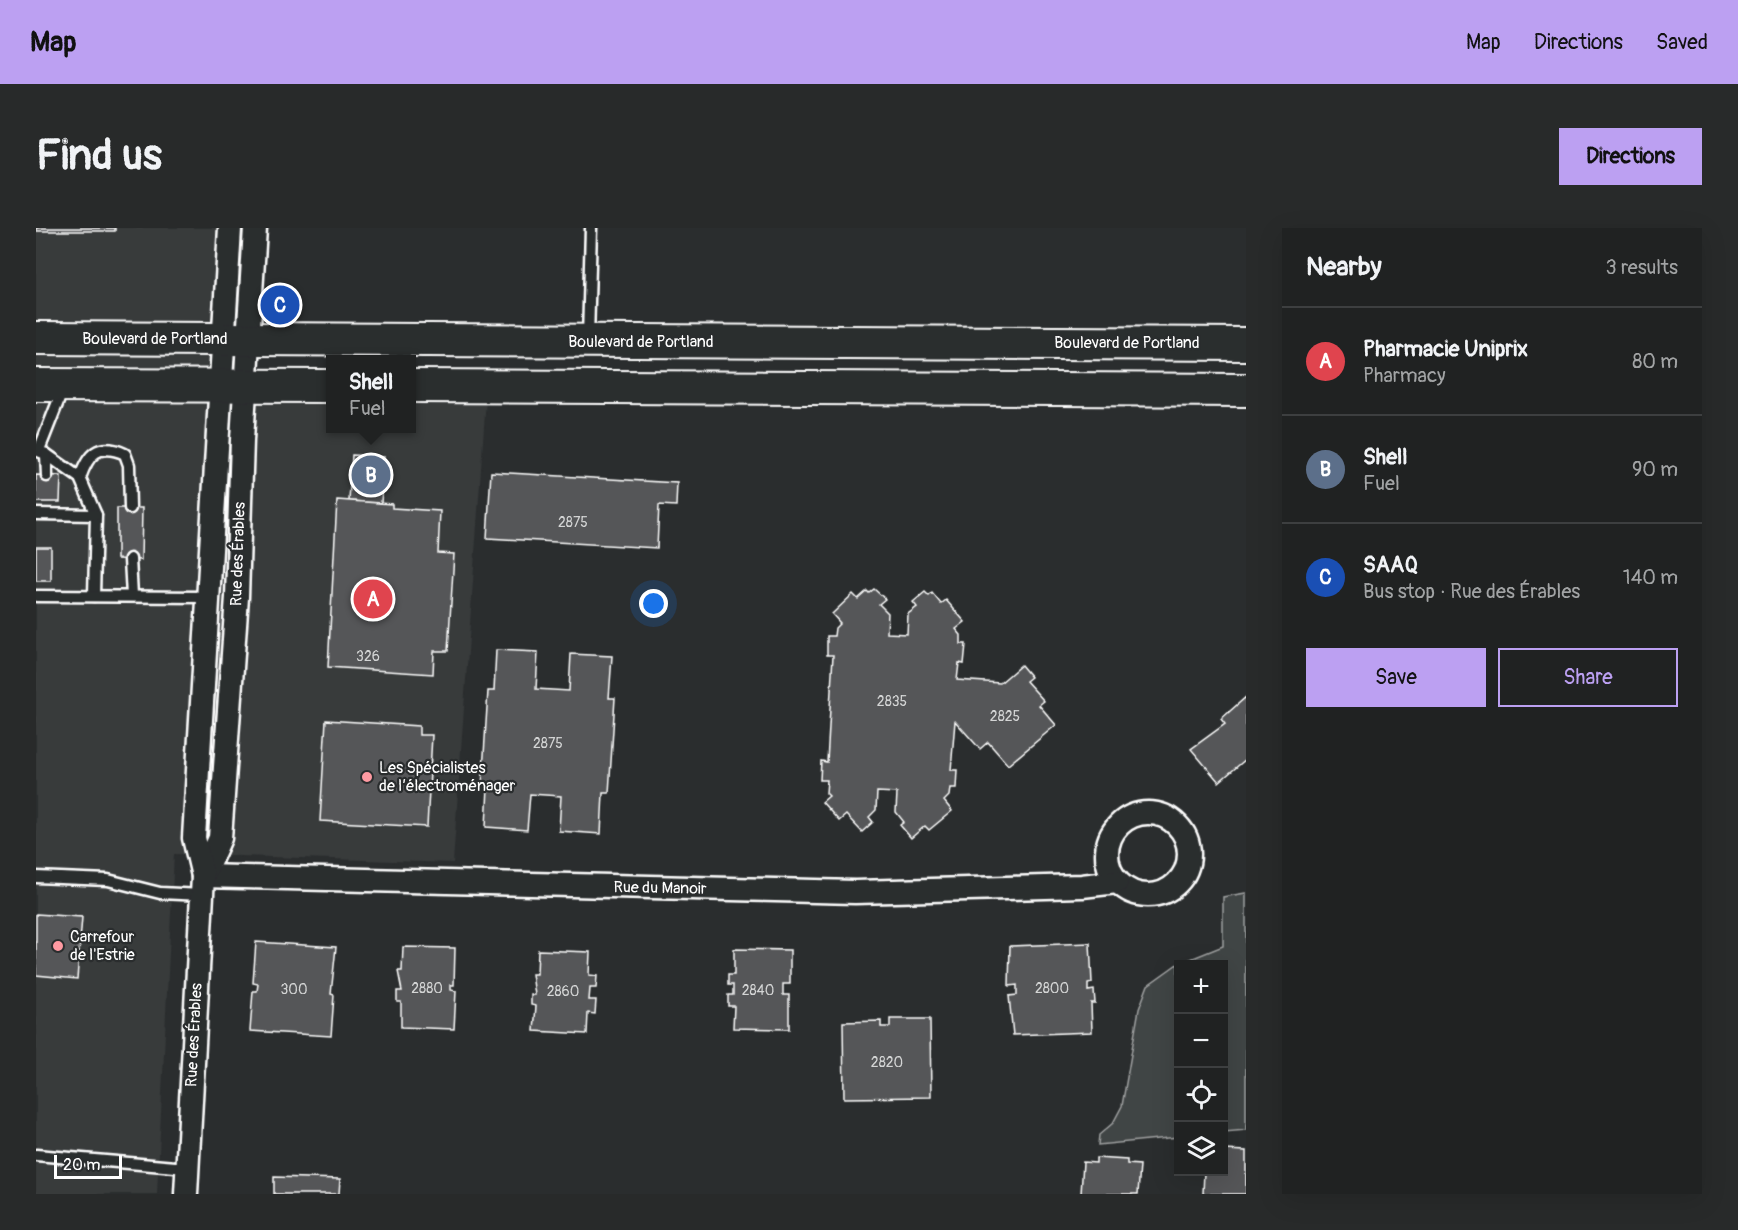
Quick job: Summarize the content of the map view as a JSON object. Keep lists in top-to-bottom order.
{
  "streets": {
    "main road": ["Boulevard de Portland"],
    "street": ["Rue des Érables", "Rue du Manoir"]
  },
  "crossings": [
    ["Boulevard de Portland", "Rue des Érables"],
    ["Rue des Érables", "Rue du Manoir"]
  ],
  "places": ["Les Spécialistes de l’électroménager", "Carrefour de l'Estrie"],
  "house_numbers": [
    "2875",
    "326",
    "2835",
    "2825",
    "2875",
    "2880",
    "2800",
    "300",
    "2840",
    "2860",
    "2820"
  ],
  "scale_bar": "20 m",
  "page": {
    "header": "Map",
    "nav": ["Map", "Directions", "Saved"],
    "buttons": [
      "Directions",
      ["Save", "Share"]
    ],
    "title": "Find us",
    "heading": ["Nearby", "3 results"],
    "pins": ["C", "B", "A"],
    "list": [
      {
        "mark": "A",
        "name": "Pharmacie Uniprix",
        "note": "Pharmacy",
        "value": "80 m"
      },
      {
        "mark": "B",
        "name": "Shell",
        "note": "Fuel",
        "value": "90 m"
      },
      {
        "mark": "C",
        "name": "SAAQ",
        "note": "Bus stop · Rue des Érables",
        "value": "140 m"
      }
    ],
    "popup": ["Shell", "Fuel"],
    "map_buttons": ["+", "−"],
    "scale": "20 m"
  }
}
